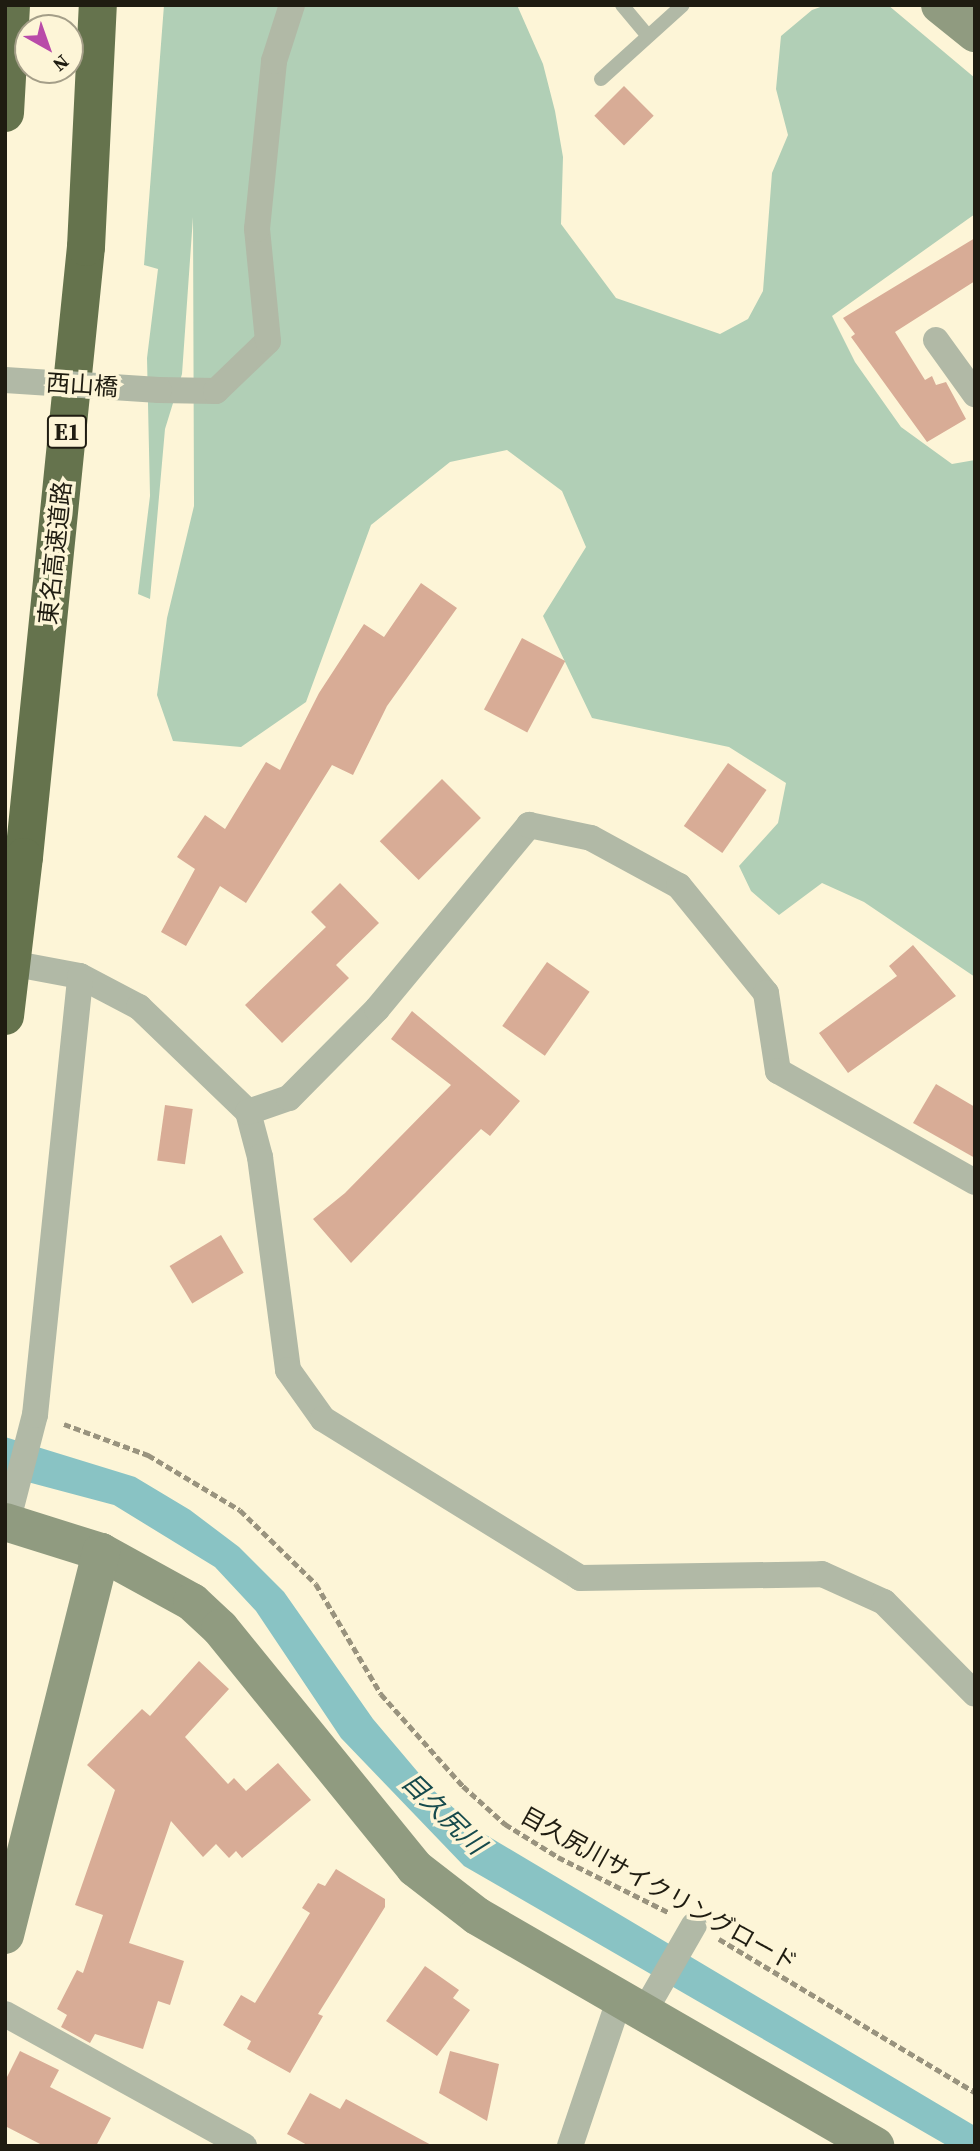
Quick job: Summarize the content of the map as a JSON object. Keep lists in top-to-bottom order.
{
  "streets": {
    "highway": ["E1", "東名高速道路"],
    "street": ["西山橋"],
    "path": ["目久尻川サイクリングロード"]
  },
  "water": ["目久尻川"],
  "north": "bottom right"
}
